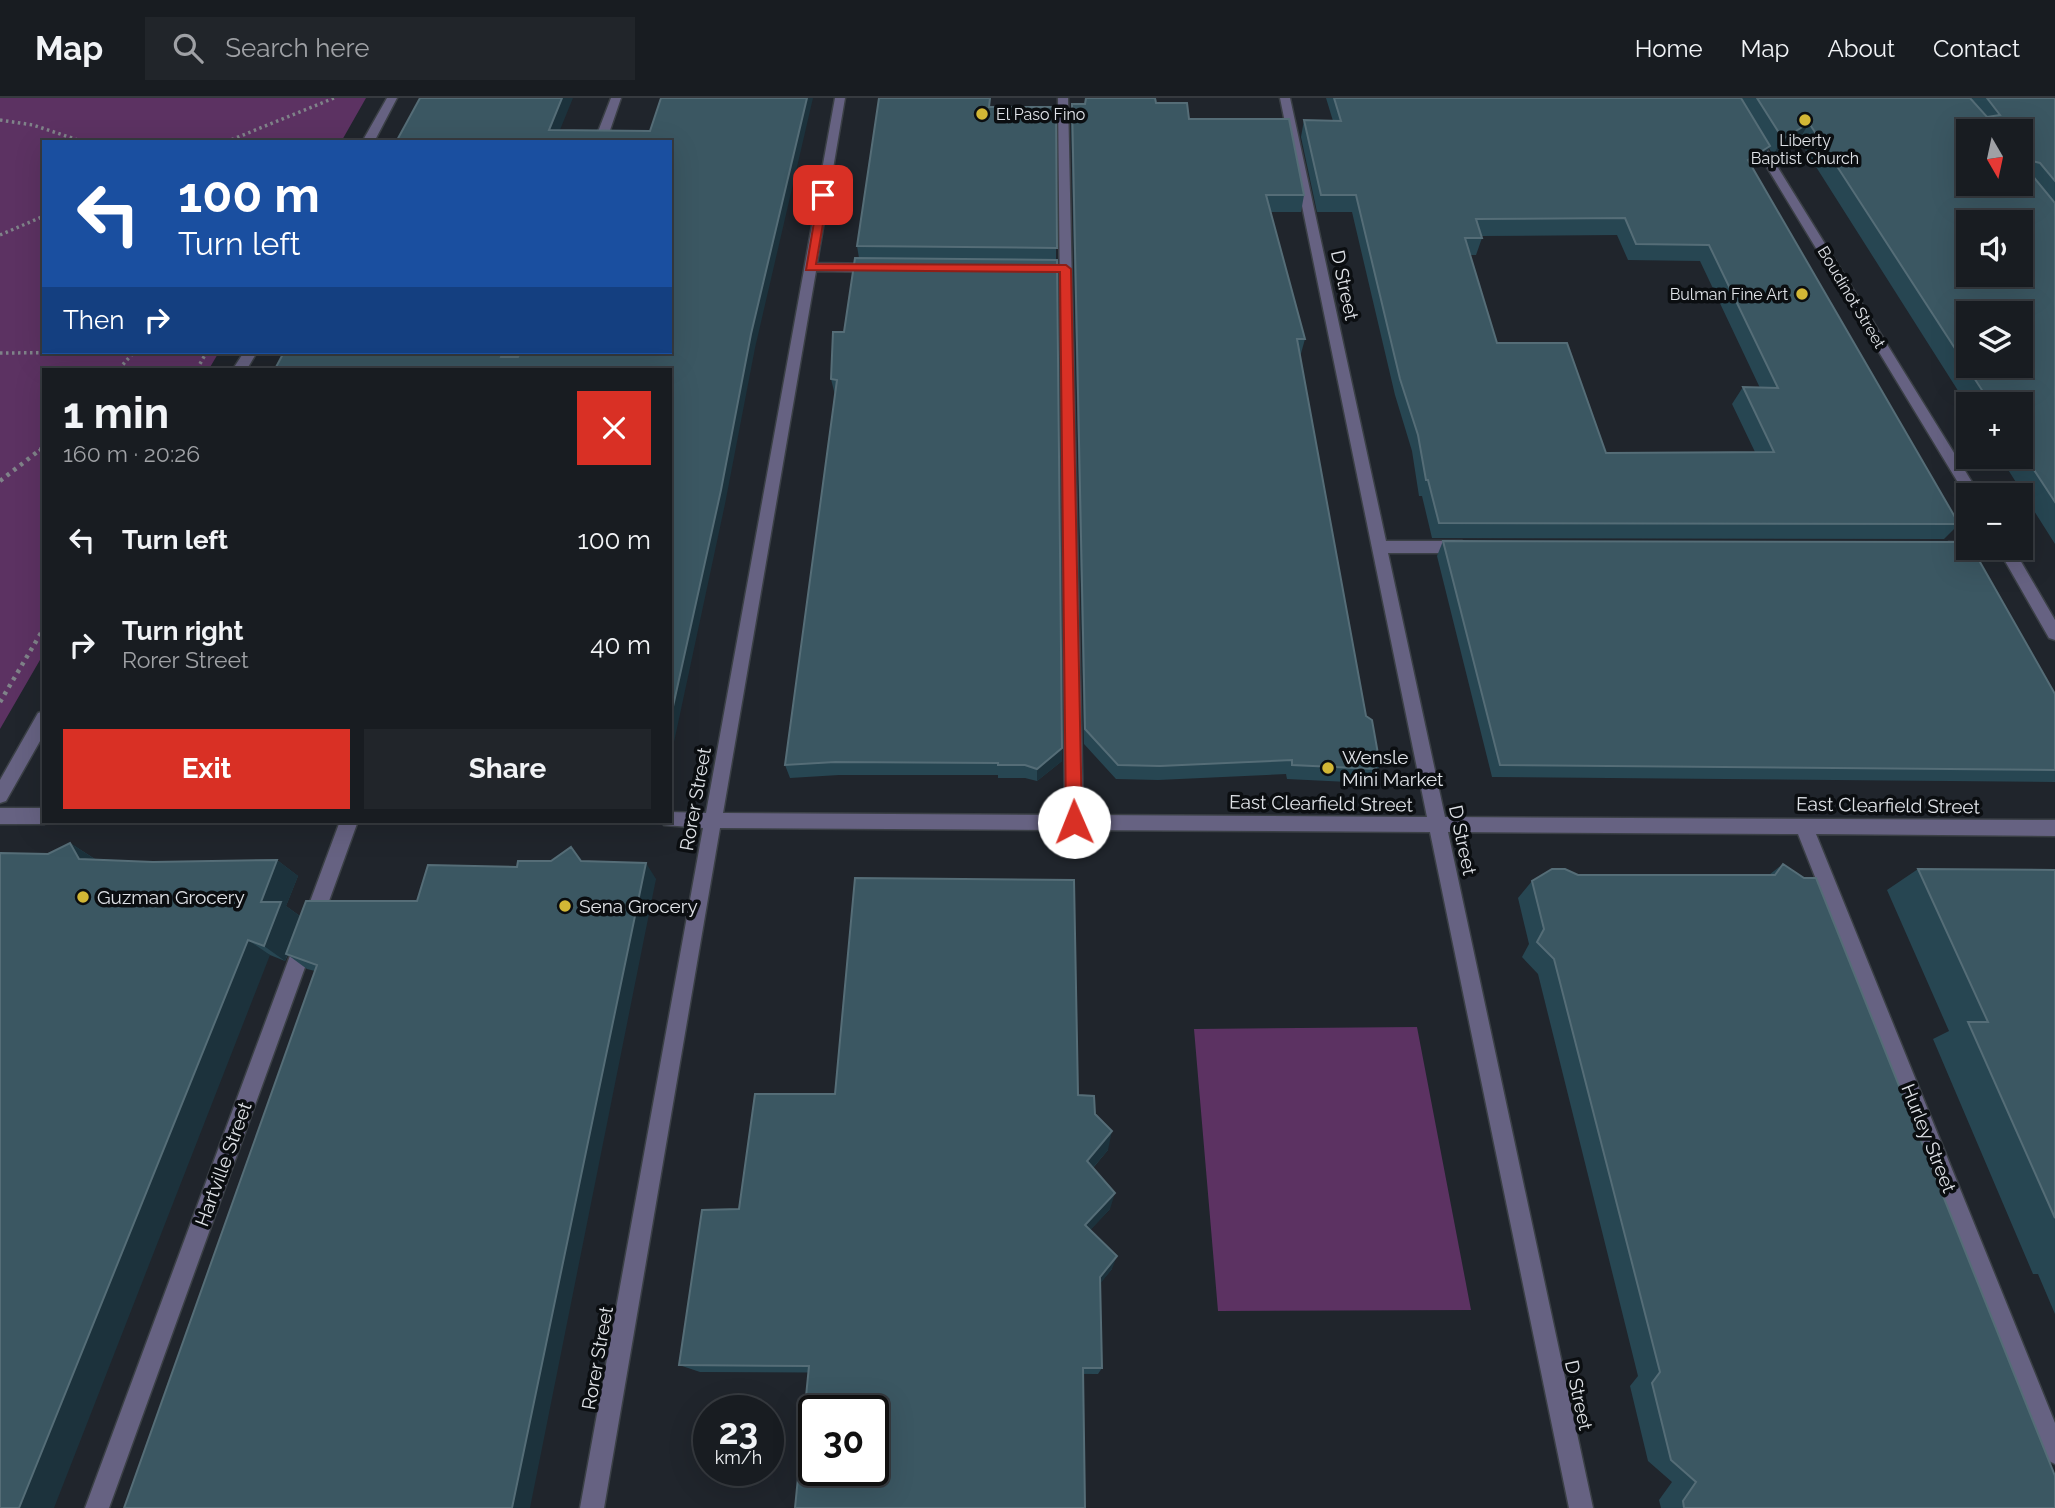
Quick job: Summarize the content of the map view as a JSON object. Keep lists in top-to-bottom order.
{
  "streets": {
    "street": [
      "D Street",
      "Boudinot Street",
      "Rorer Street",
      "East Clearfield Street",
      "Hurley Street",
      "Hartville Street"
    ]
  },
  "crossings": [
    ["D Street", "East Clearfield Street"],
    ["Rorer Street", "East Clearfield Street"],
    ["East Clearfield Street", "Hurley Street"]
  ],
  "places": [
    "El Paso Fino",
    "Liberty Baptist Church",
    "Bulman Fine Art",
    "Wensle Mini Market",
    "Guzman Grocery",
    "Sena Grocery"
  ],
  "north": "bottom",
  "page": {
    "header": "Map",
    "search": "Search here",
    "nav": [
      "Home",
      "Map",
      "About",
      "Contact"
    ],
    "map_buttons": ["+", "−"],
    "turn": ["100 m", "Turn left"],
    "then": "Then",
    "heading": ["1 min", "160 m · 20:26"],
    "list": [
      {
        "name": "Turn left",
        "value": "100 m"
      },
      {
        "name": "Turn right",
        "note": "Rorer Street",
        "value": "40 m"
      }
    ],
    "buttons": ["Exit", "Share"],
    "speed": "23 km/h",
    "limit": "30"
  }
}
